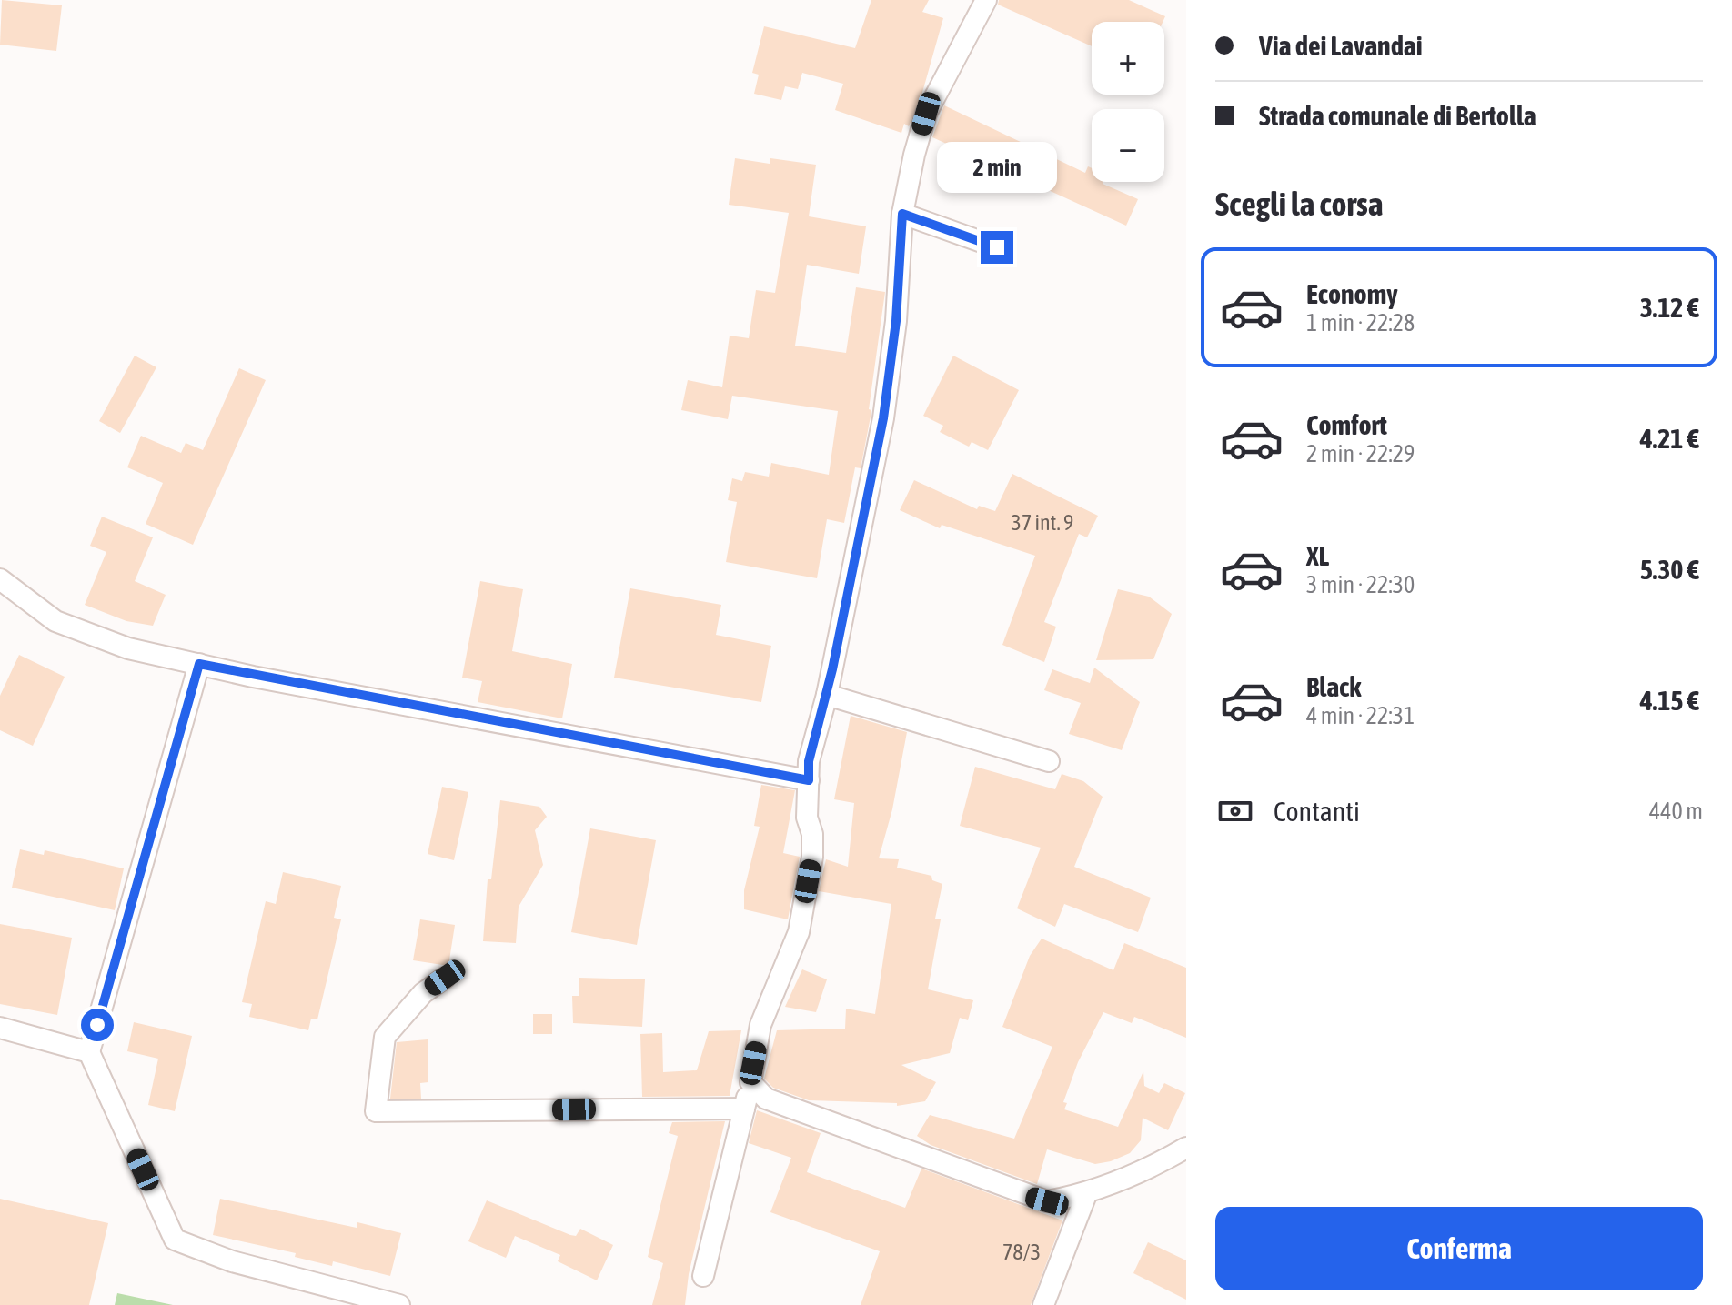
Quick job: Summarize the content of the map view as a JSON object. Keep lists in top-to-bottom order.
{
  "house_numbers": ["37 int. 9", "78/3"],
  "page": {
    "banner": ["Via dei Lavandai", "Strada comunale di Bertolla"],
    "map_buttons": ["+", "−"],
    "bubble": "2 min",
    "heading": "Scegli la corsa",
    "list": [
      {
        "name": "Economy",
        "note": "1 min · 22:28",
        "value": "3.12 €"
      },
      {
        "name": "Comfort",
        "note": "2 min · 22:29",
        "value": "4.21 €"
      },
      {
        "name": "XL",
        "note": "3 min · 22:30",
        "value": "5.30 €"
      },
      {
        "name": "Black",
        "note": "4 min · 22:31",
        "value": "4.15 €"
      }
    ],
    "pay": ["Contanti", "440 m"],
    "buttons": "Conferma"
  }
}
